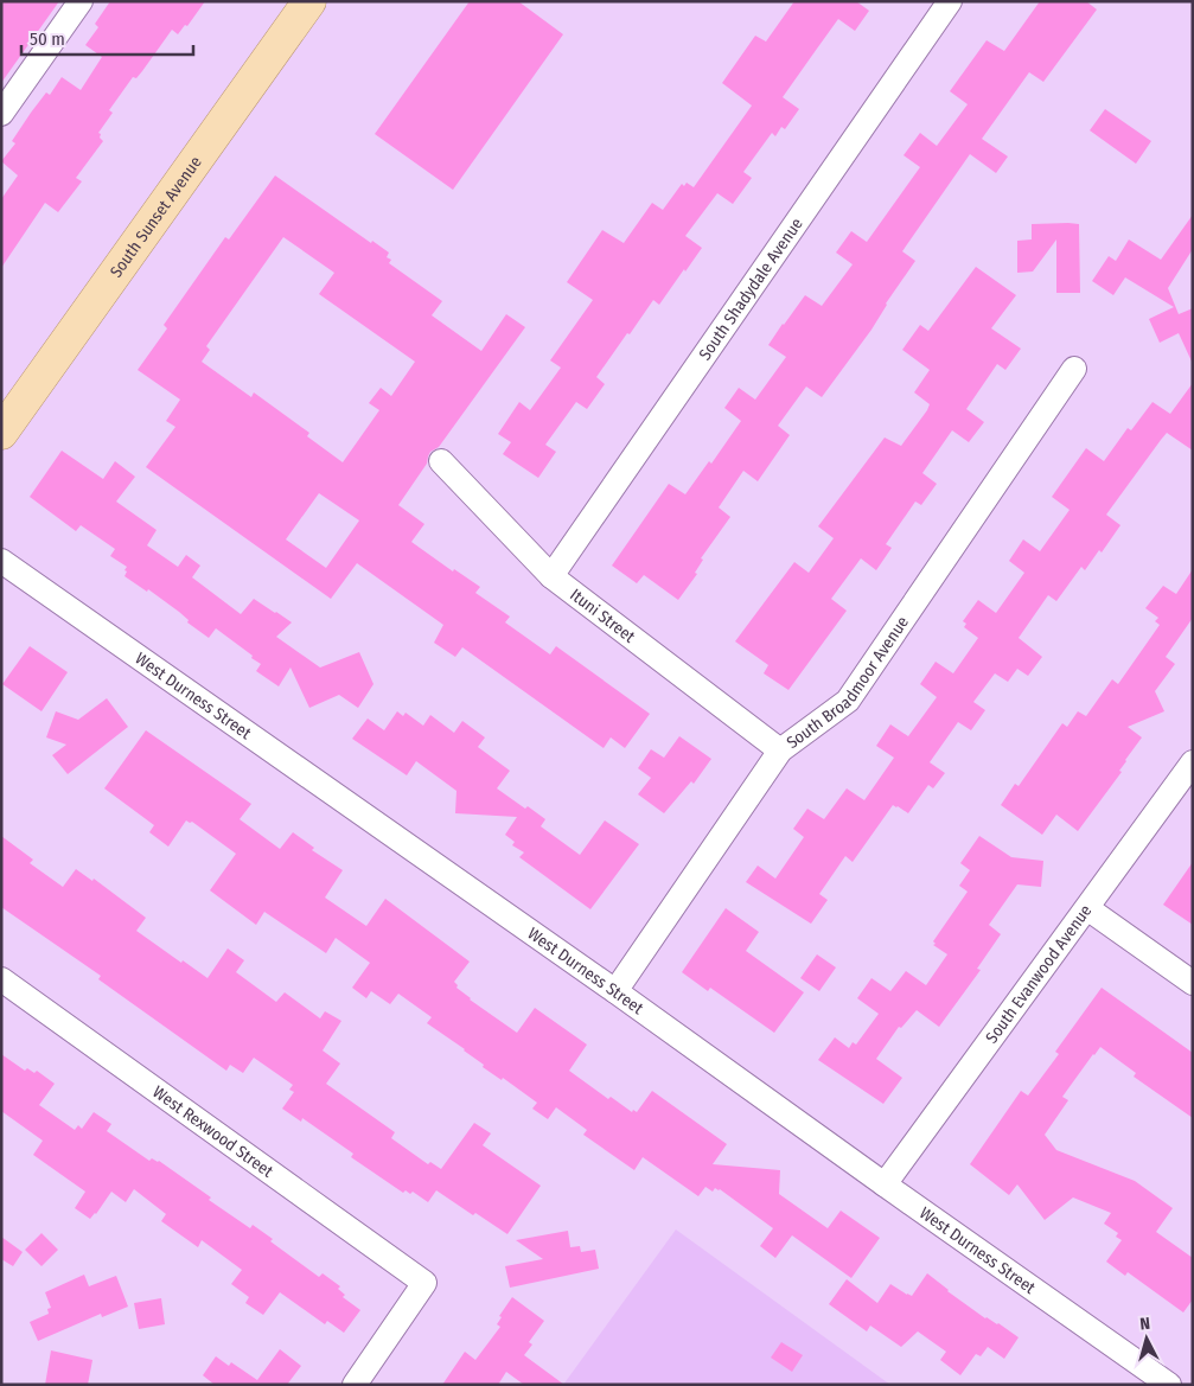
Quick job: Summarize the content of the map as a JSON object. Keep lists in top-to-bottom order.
{
  "streets": {
    "main road": ["South Sunset Avenue"],
    "street": [
      "South Shadydale Avenue",
      "Ituni Street",
      "South Broadmoor Avenue",
      "West Durness Street",
      "South Evanwood Avenue",
      "West Rexwood Street"
    ]
  },
  "crossings": [
    ["South Shadydale Avenue", "Ituni Street"],
    ["Ituni Street", "South Broadmoor Avenue"],
    ["South Broadmoor Avenue", "West Durness Street"],
    ["West Durness Street", "South Evanwood Avenue"]
  ],
  "scale_bar": "50 m",
  "north": "top"
}
